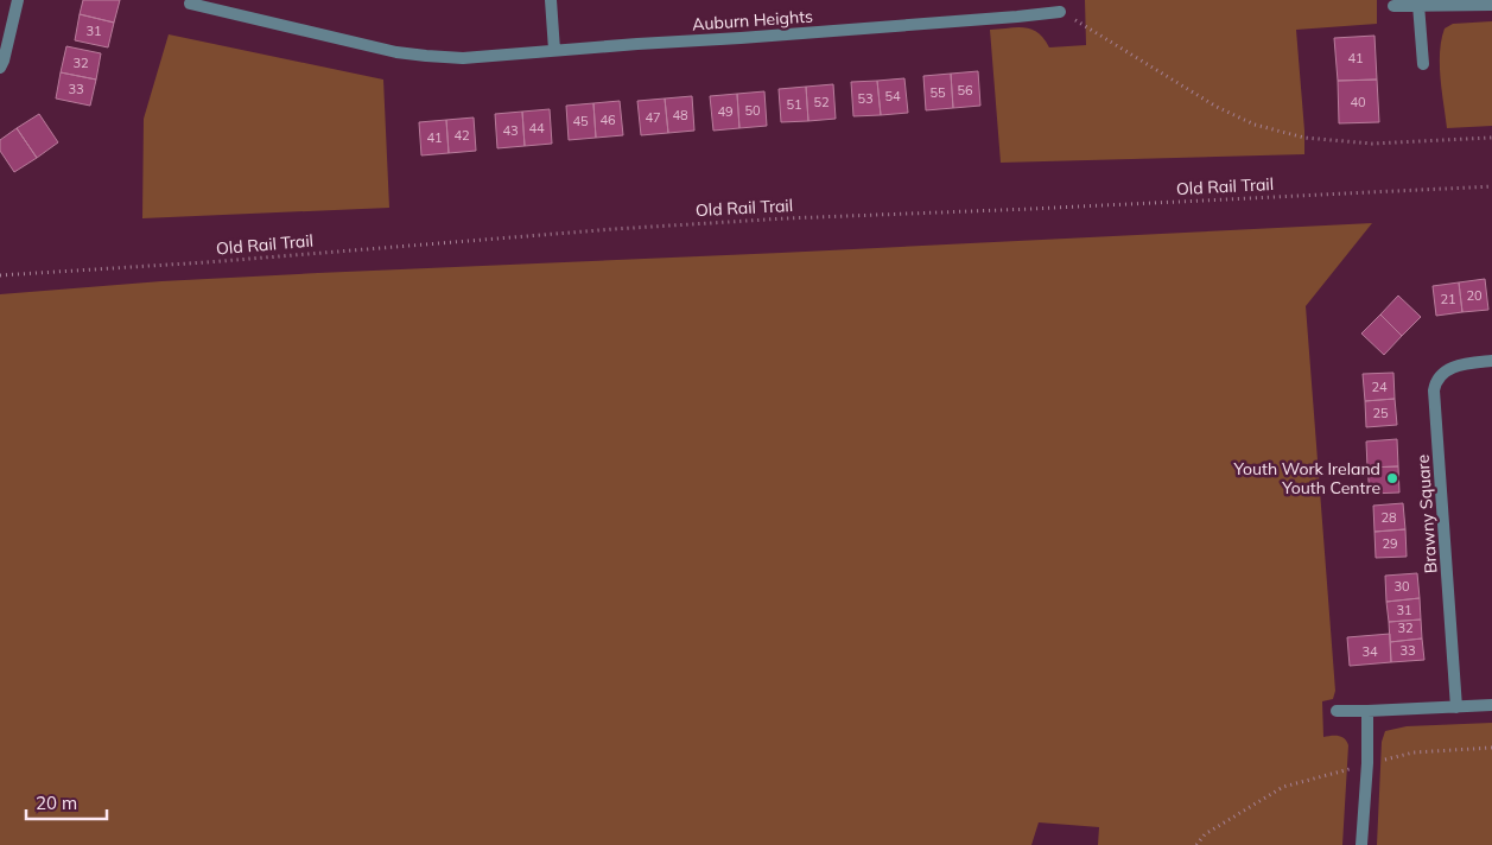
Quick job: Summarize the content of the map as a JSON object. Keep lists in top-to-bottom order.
{
  "streets": {
    "street": ["Auburn Heights", "Brawny Square"],
    "path": ["Old Rail Trail"]
  },
  "places": ["Youth Work Ireland Youth Centre"],
  "house_numbers": [
    "31",
    "41",
    "32",
    "33",
    "56",
    "55",
    "54",
    "53",
    "52",
    "40",
    "51",
    "50",
    "49",
    "48",
    "47",
    "46",
    "45",
    "44",
    "43",
    "42",
    "41",
    "20",
    "21",
    "24",
    "25",
    "28",
    "29",
    "30",
    "31",
    "32",
    "33",
    "34"
  ],
  "scale_bar": "20 m"
}
